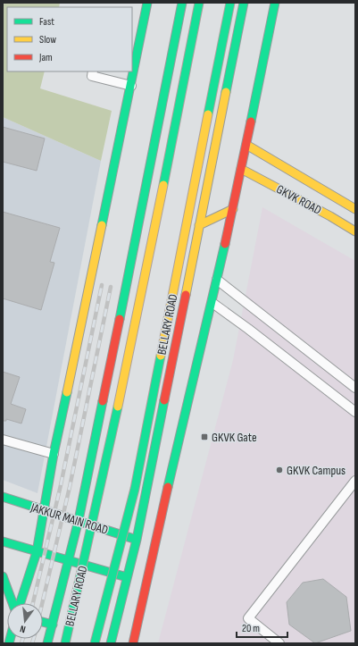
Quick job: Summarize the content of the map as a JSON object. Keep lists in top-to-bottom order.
{
  "streets": {
    "main road": ["GKVK ROAD", "BELLARY ROAD", "JAKKUR MAIN ROAD"]
  },
  "crossings": [
    ["BELLARY ROAD", "JAKKUR MAIN ROAD"]
  ],
  "places": {
    "transit": ["GKVK Gate"],
    "other": ["GKVK Campus"]
  },
  "legend": ["Fast", "Slow", "Jam"],
  "scale_bar": "20 m",
  "north": "bottom"
}
